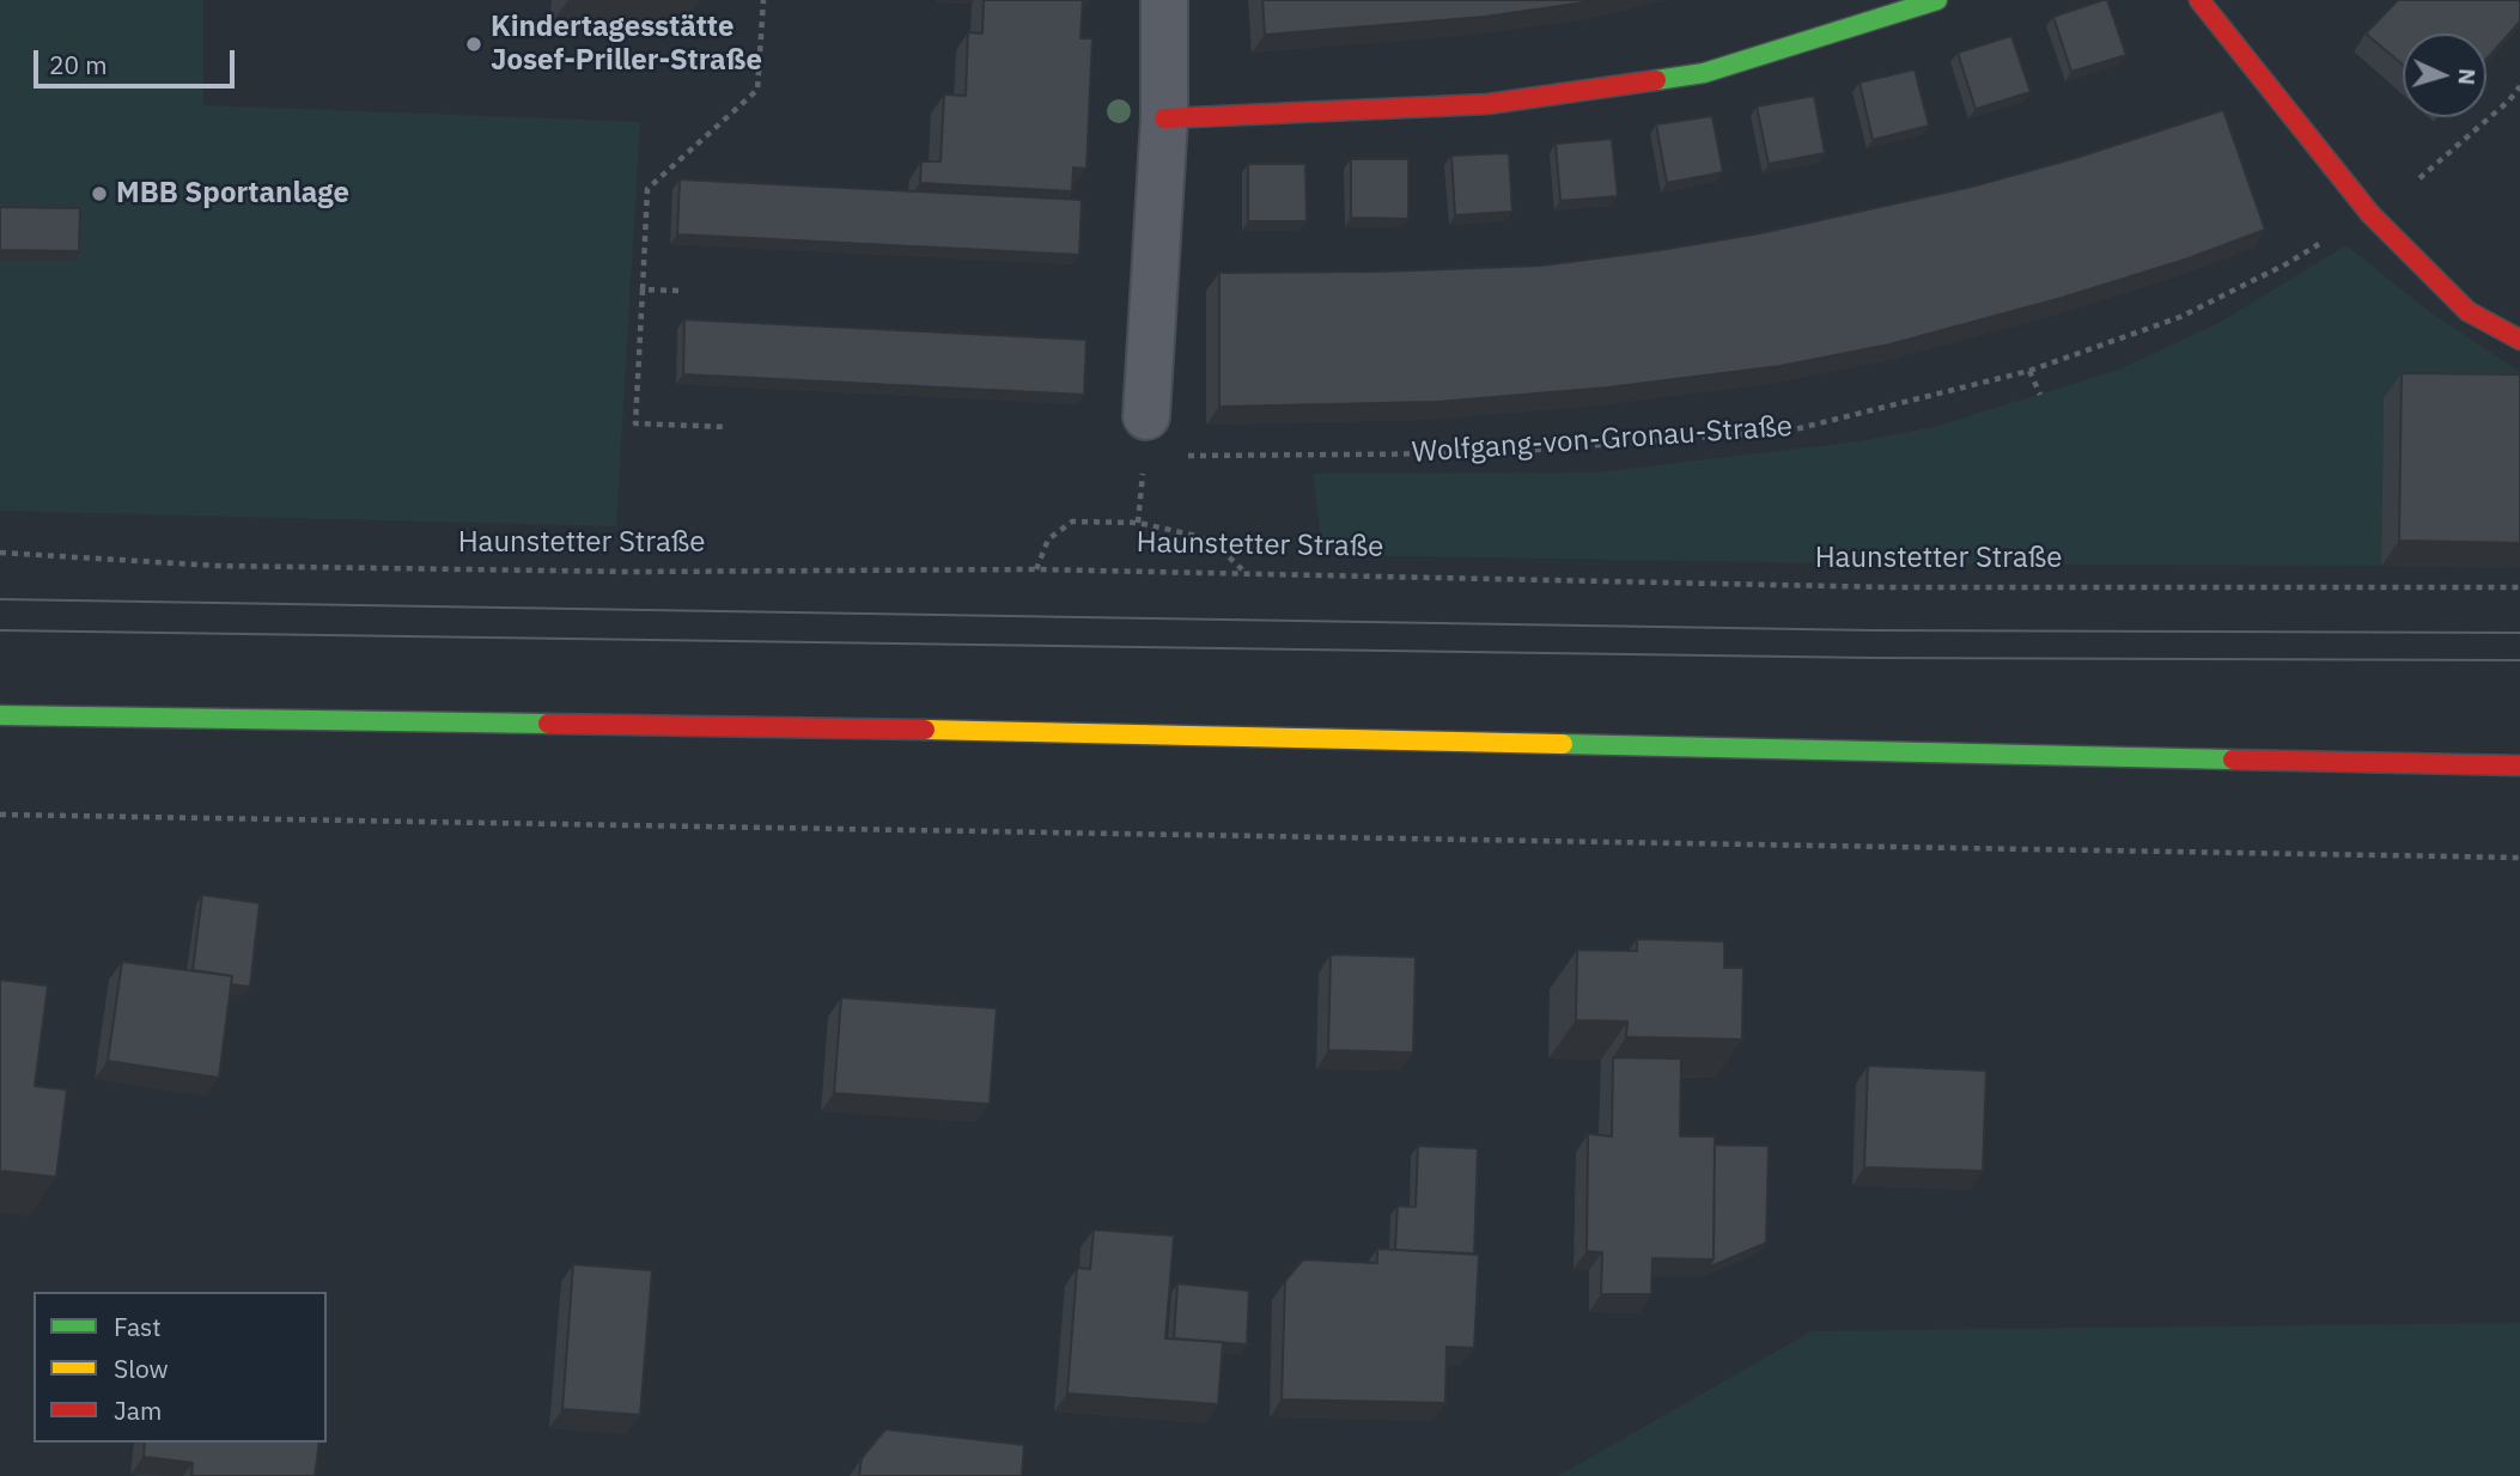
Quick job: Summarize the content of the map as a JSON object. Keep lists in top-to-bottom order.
{
  "streets": {
    "path": ["Wolfgang-von-Gronau-Straße", "Haunstetter Straße"]
  },
  "places": ["Kindertagesstätte Josef-Priller-Straße", "MBB Sportanlage"],
  "legend": ["Fast", "Slow", "Jam"],
  "scale_bar": "20 m",
  "north": "right"
}
